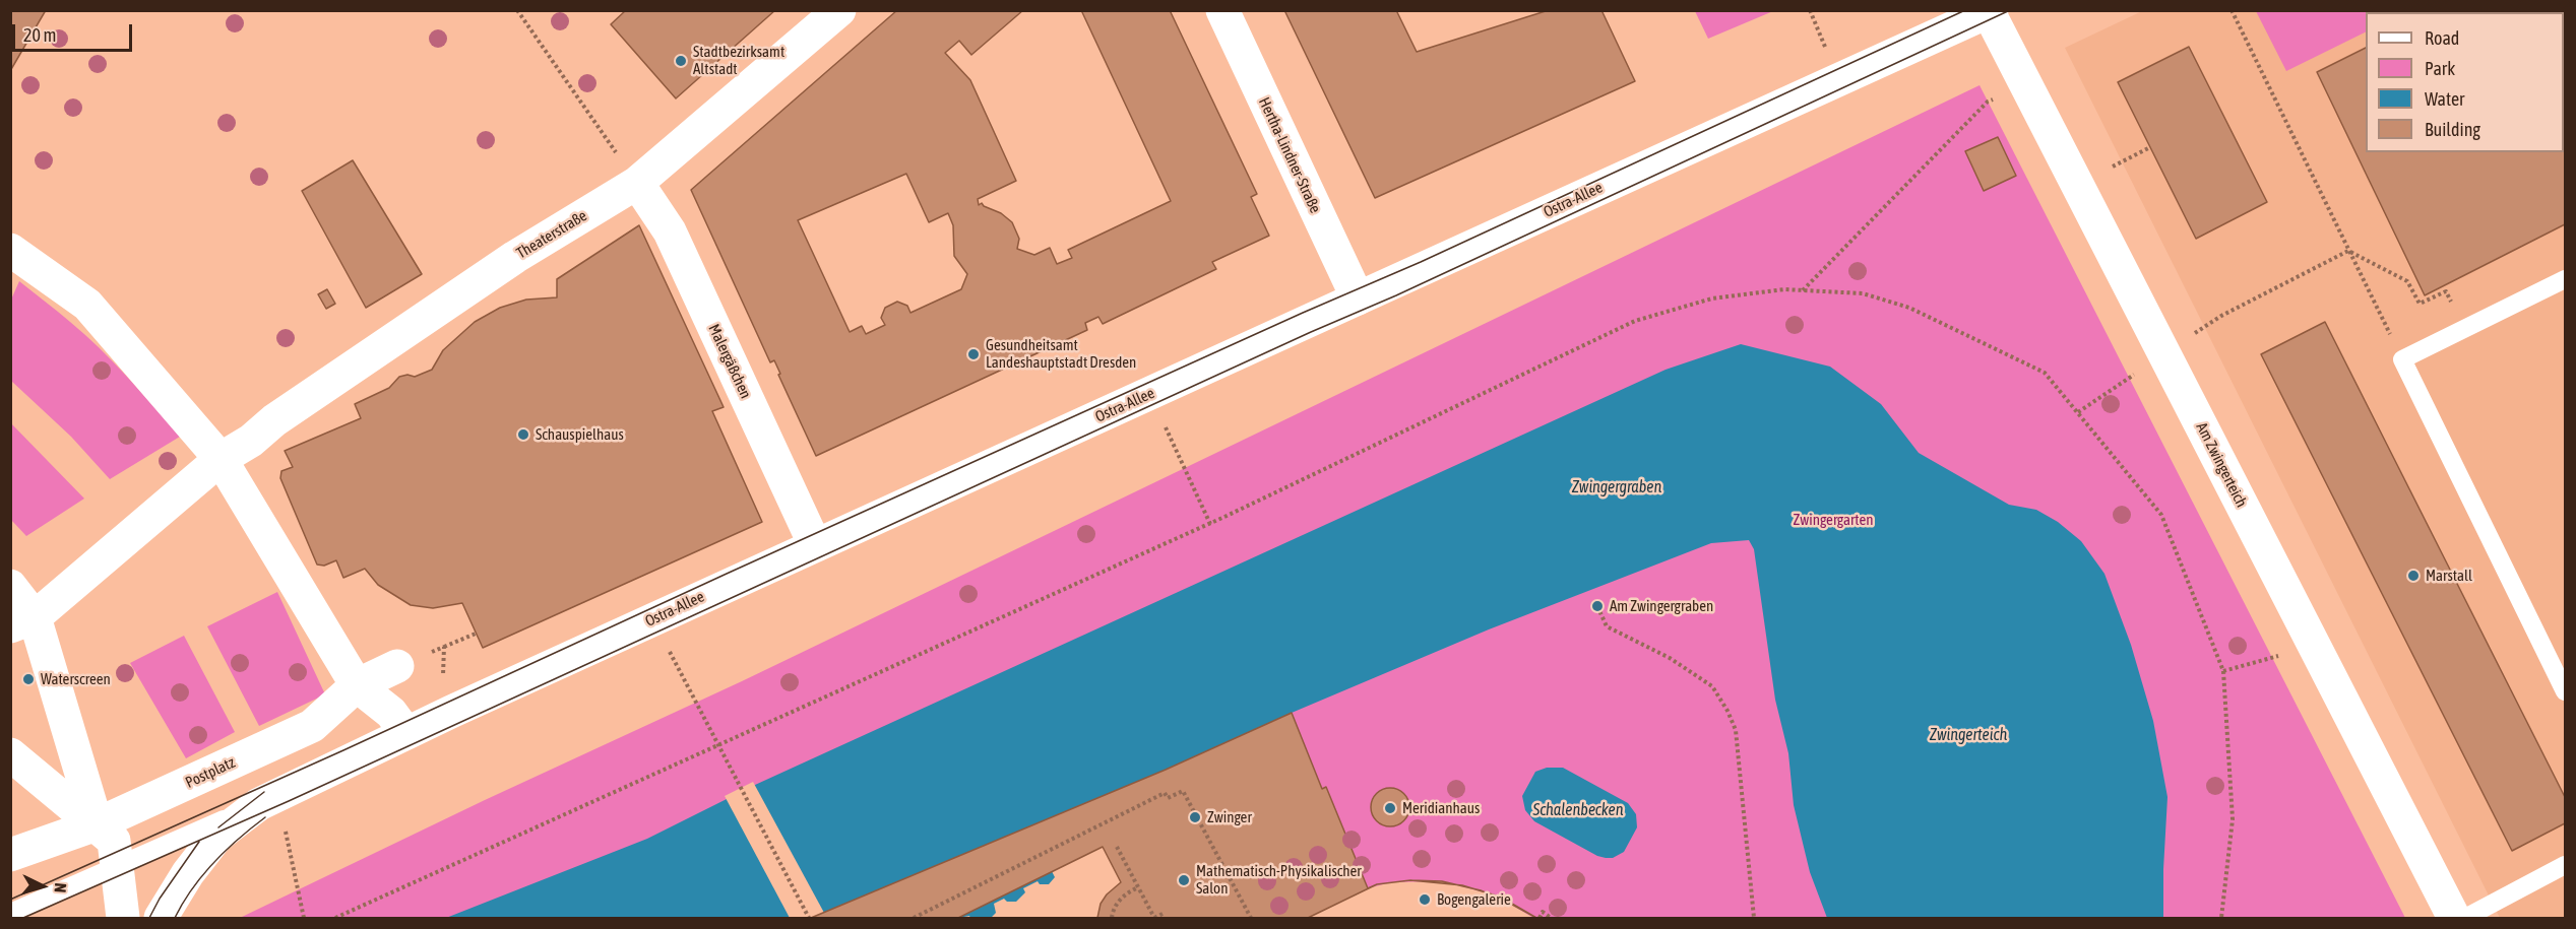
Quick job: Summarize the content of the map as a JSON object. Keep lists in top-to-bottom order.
{
  "streets": {
    "street": [
      "Hertha-Lindner-Straße",
      "Ostra-Allee",
      "Theaterstraße",
      "Malergäßchen",
      "Am Zwingerteich",
      "Postplatz"
    ]
  },
  "crossings": [
    ["Hertha-Lindner-Straße", "Ostra-Allee"],
    ["Ostra-Allee", "Malergäßchen"],
    ["Ostra-Allee", "Am Zwingerteich"],
    ["Theaterstraße", "Malergäßchen"]
  ],
  "water": ["Zwingergraben", "Zwingerteich", "Schalenbecken"],
  "parks": ["Zwingergarten"],
  "places": [
    "Stadtbezirksamt Altstadt",
    "Gesundheitsamt Landeshauptstadt Dresden",
    "Schauspielhaus",
    "Marstall",
    "Am Zwingergraben",
    "Waterscreen",
    "Meridianhaus",
    "Zwinger",
    "Mathematisch-Physikalischer Salon",
    "Bogengalerie"
  ],
  "legend": [
    "Road",
    "Park",
    "Water",
    "Building"
  ],
  "scale_bar": "20 m",
  "north": "right"
}
